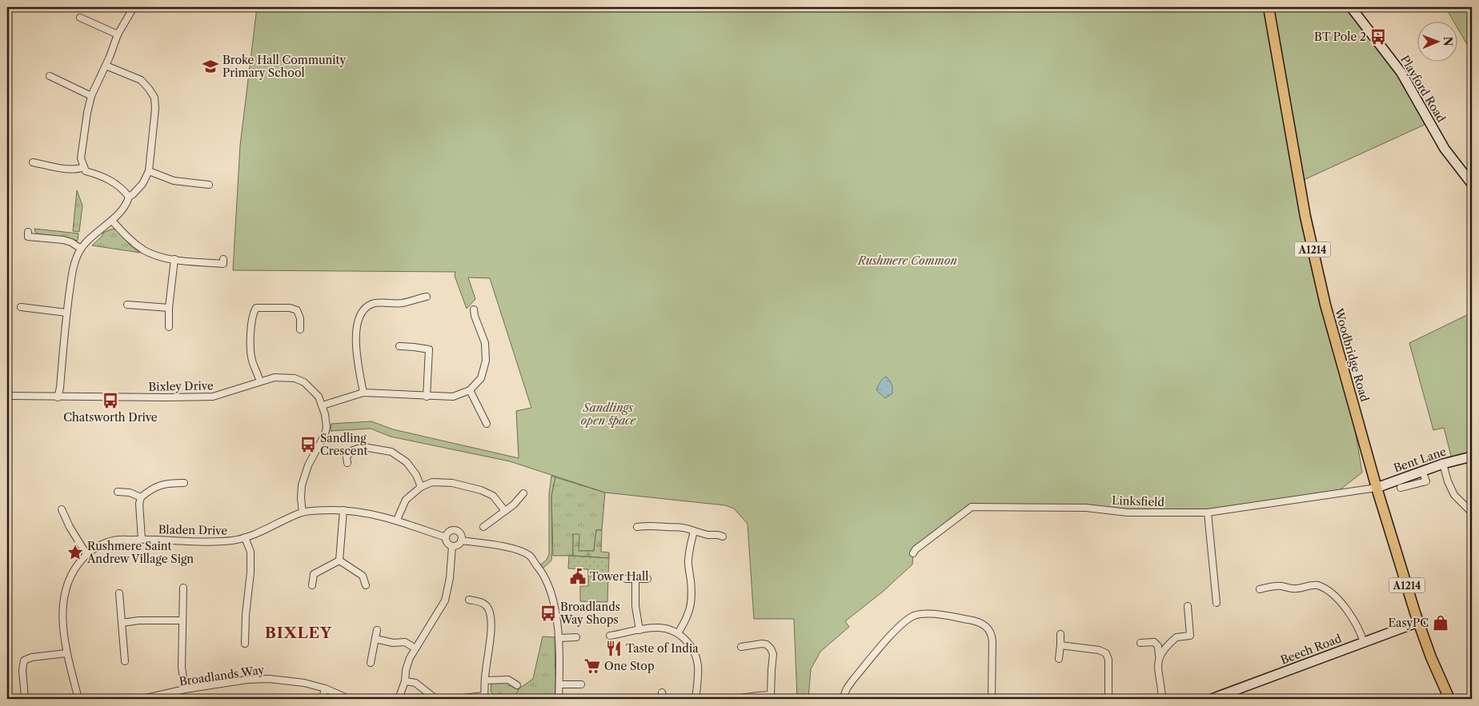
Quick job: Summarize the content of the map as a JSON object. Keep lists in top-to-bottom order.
{
  "streets": {
    "main road": ["A1214", "Woodbridge Road"],
    "street": [
      "Playford Road",
      "Bixley Drive",
      "Bent Lane",
      "Linksfield",
      "Bladen Drive",
      "Beech Road",
      "Broadlands Way"
    ]
  },
  "crossings": [
    ["Woodbridge Road", "Bent Lane"],
    ["Woodbridge Road", "Linksfield"],
    ["Woodbridge Road", "Beech Road"],
    ["Bixley Drive", "Bladen Drive"],
    ["Bent Lane", "Linksfield"]
  ],
  "districts": ["BIXLEY"],
  "parks": ["Rushmere Common", "Sandlings open space"],
  "places": {
    "bus stop": [
      "BT Pole 2",
      "Chatsworth Drive",
      "Sandling Crescent",
      "Broadlands Way Shops"
    ],
    "school or university": ["Broke Hall Community Primary School"],
    "place": ["Rushmere Saint Andrew Village Sign"],
    "public building": ["Tower Hall"],
    "shop": ["EasyPC"],
    "restaurant": ["Taste of India"],
    "supermarket": ["One Stop"]
  },
  "north": "right"
}
